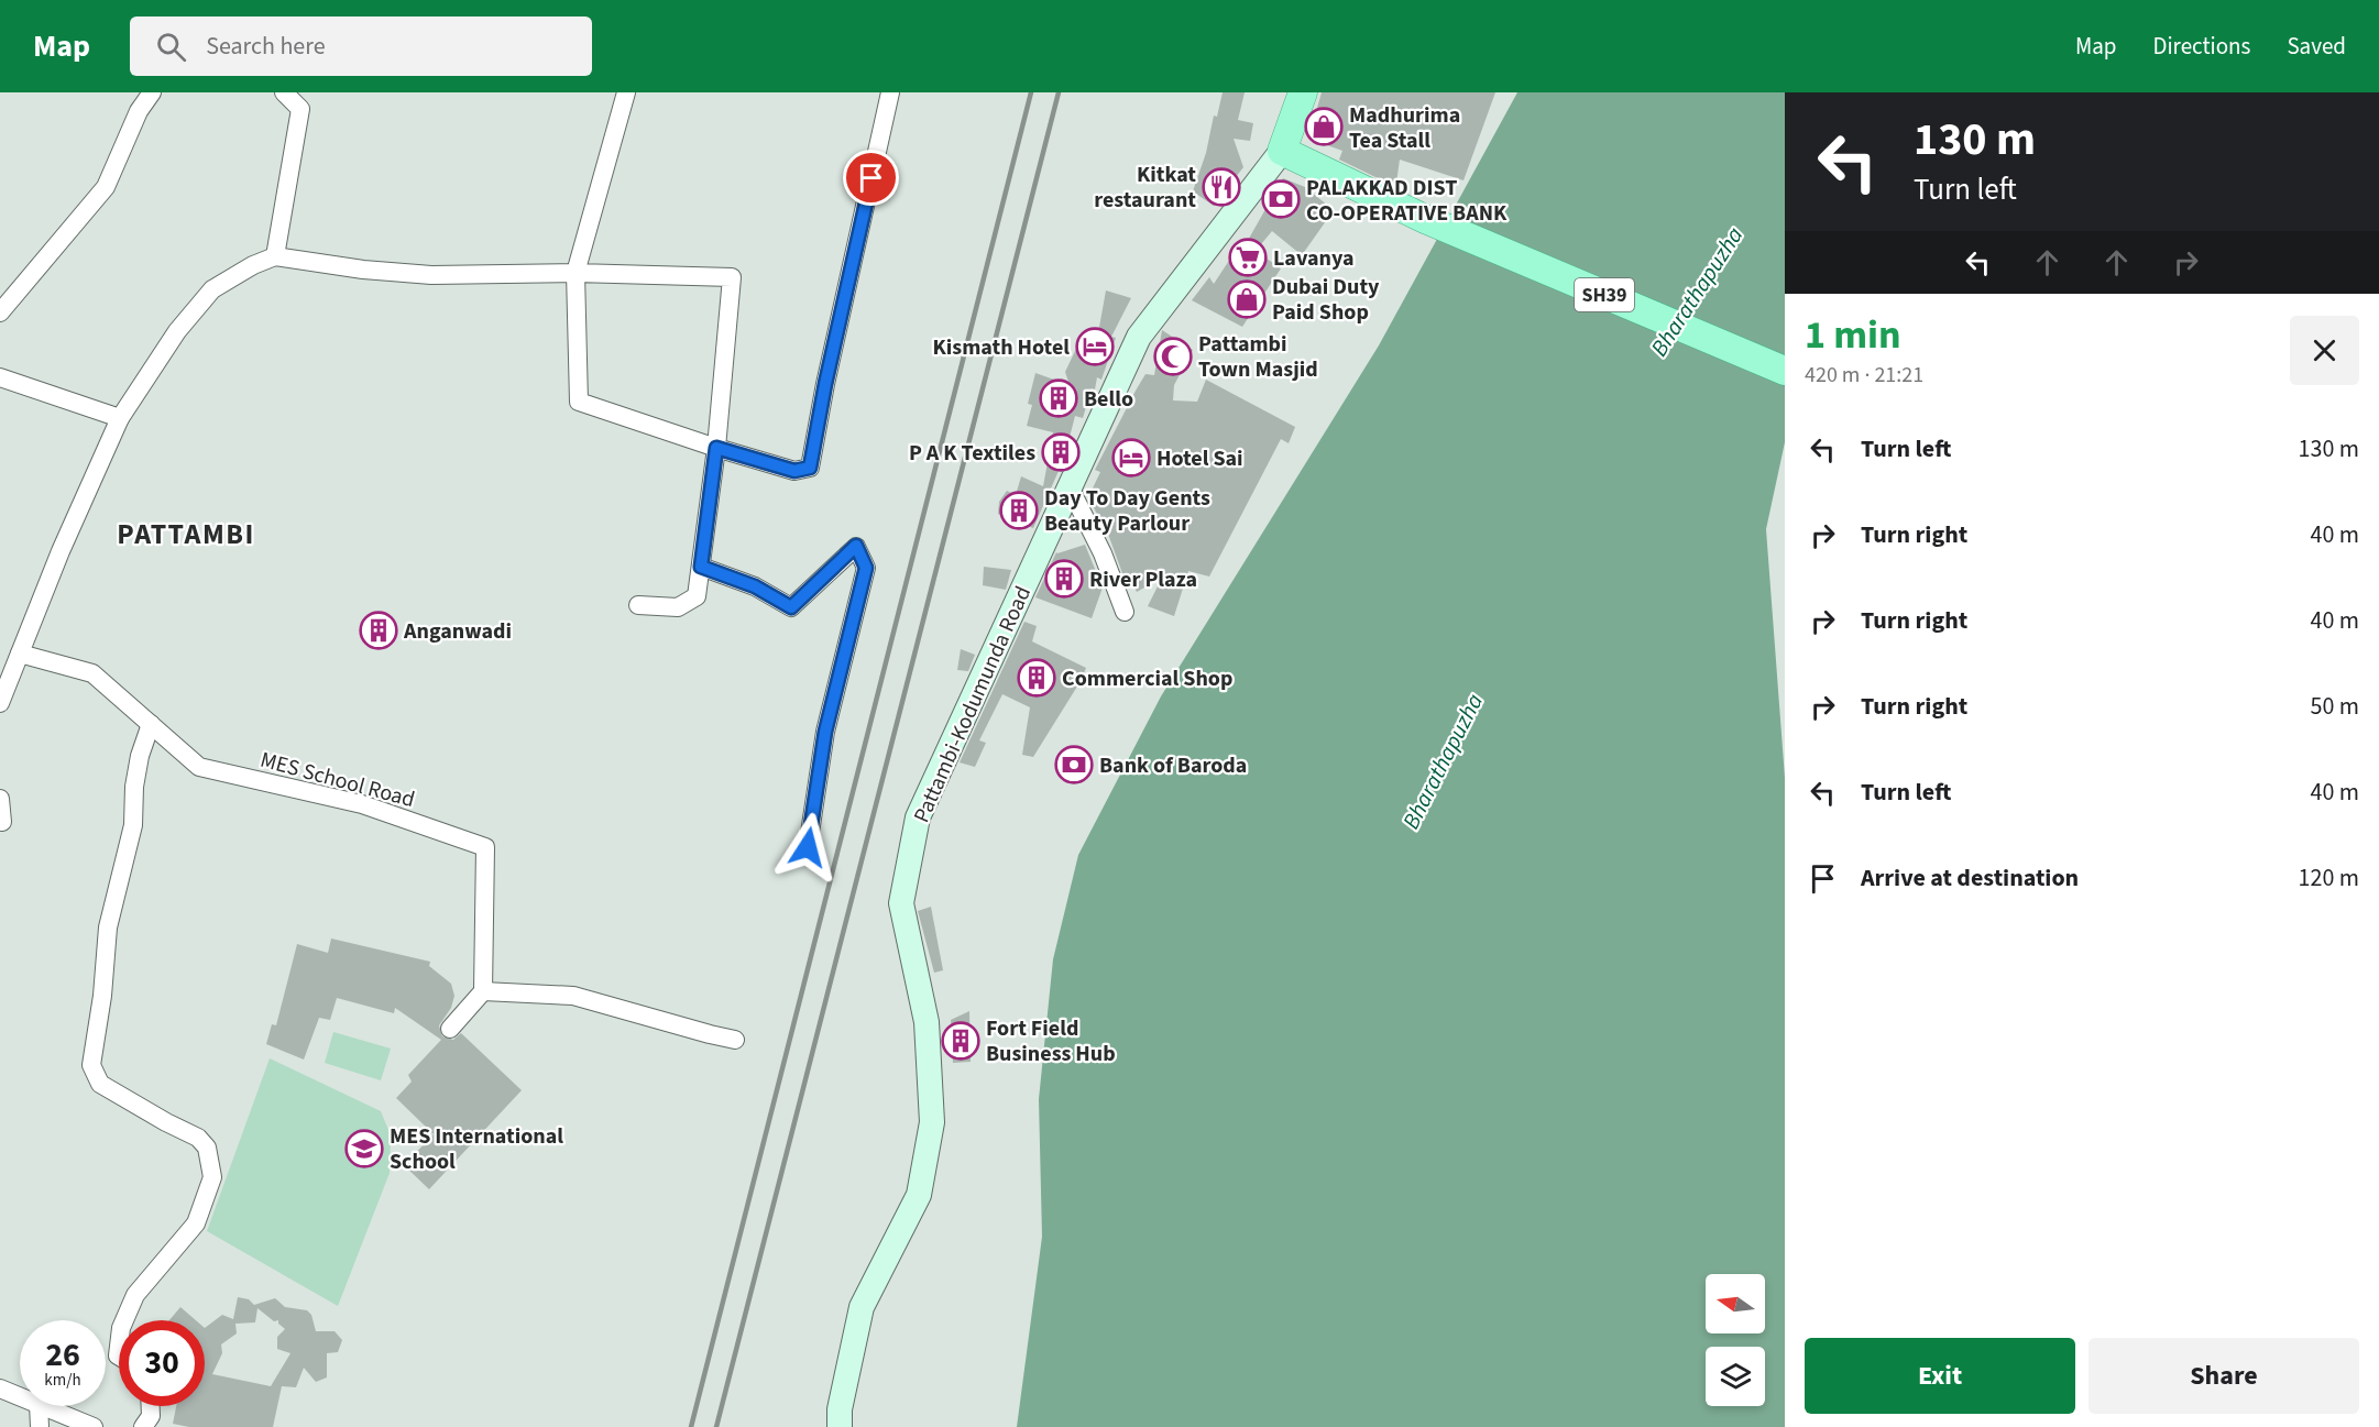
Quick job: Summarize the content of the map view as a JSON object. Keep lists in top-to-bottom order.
{
  "streets": {
    "main road": ["SH39", "Pattambi-Kodumunda Road"],
    "street": ["MES School Road"]
  },
  "crossings": [
    ["SH39", "Pattambi-Kodumunda Road"]
  ],
  "districts": ["PATTAMBI"],
  "water": ["Bharathapuzha"],
  "places": {
    "shop": ["Madhurima Tea Stall", "Dubai Duty Paid Shop"],
    "restaurant": ["Kitkat restaurant"],
    "bank": ["PALAKKAD DIST CO-OPERATIVE BANK", "Bank of Baroda"],
    "supermarket": ["Lavanya"],
    "hotel": ["Kismath Hotel", "Hotel Sai"],
    "mosque": ["Pattambi Town Masjid"],
    "building": [
      "Bello",
      "P A K Textiles",
      "Day To Day Gents Beauty Parlour",
      "River Plaza",
      "Anganwadi",
      "Commercial Shop",
      "Fort Field Business Hub"
    ],
    "school or university": ["MES International School"]
  },
  "north": "left",
  "page": {
    "header": "Map",
    "search": "Search here",
    "nav": ["Map", "Directions", "Saved"],
    "turn": ["130 m", "Turn left"],
    "heading": ["1 min", "420 m · 21:21"],
    "list": [
      {
        "name": "Turn left",
        "value": "130 m"
      },
      {
        "name": "Turn right",
        "value": "40 m"
      },
      {
        "name": "Turn right",
        "value": "40 m"
      },
      {
        "name": "Turn right",
        "value": "50 m"
      },
      {
        "name": "Turn left",
        "value": "40 m"
      },
      {
        "name": "Arrive at destination",
        "value": "120 m"
      }
    ],
    "speed": "26 km/h",
    "limit": "30",
    "buttons": ["Exit", "Share"]
  }
}
